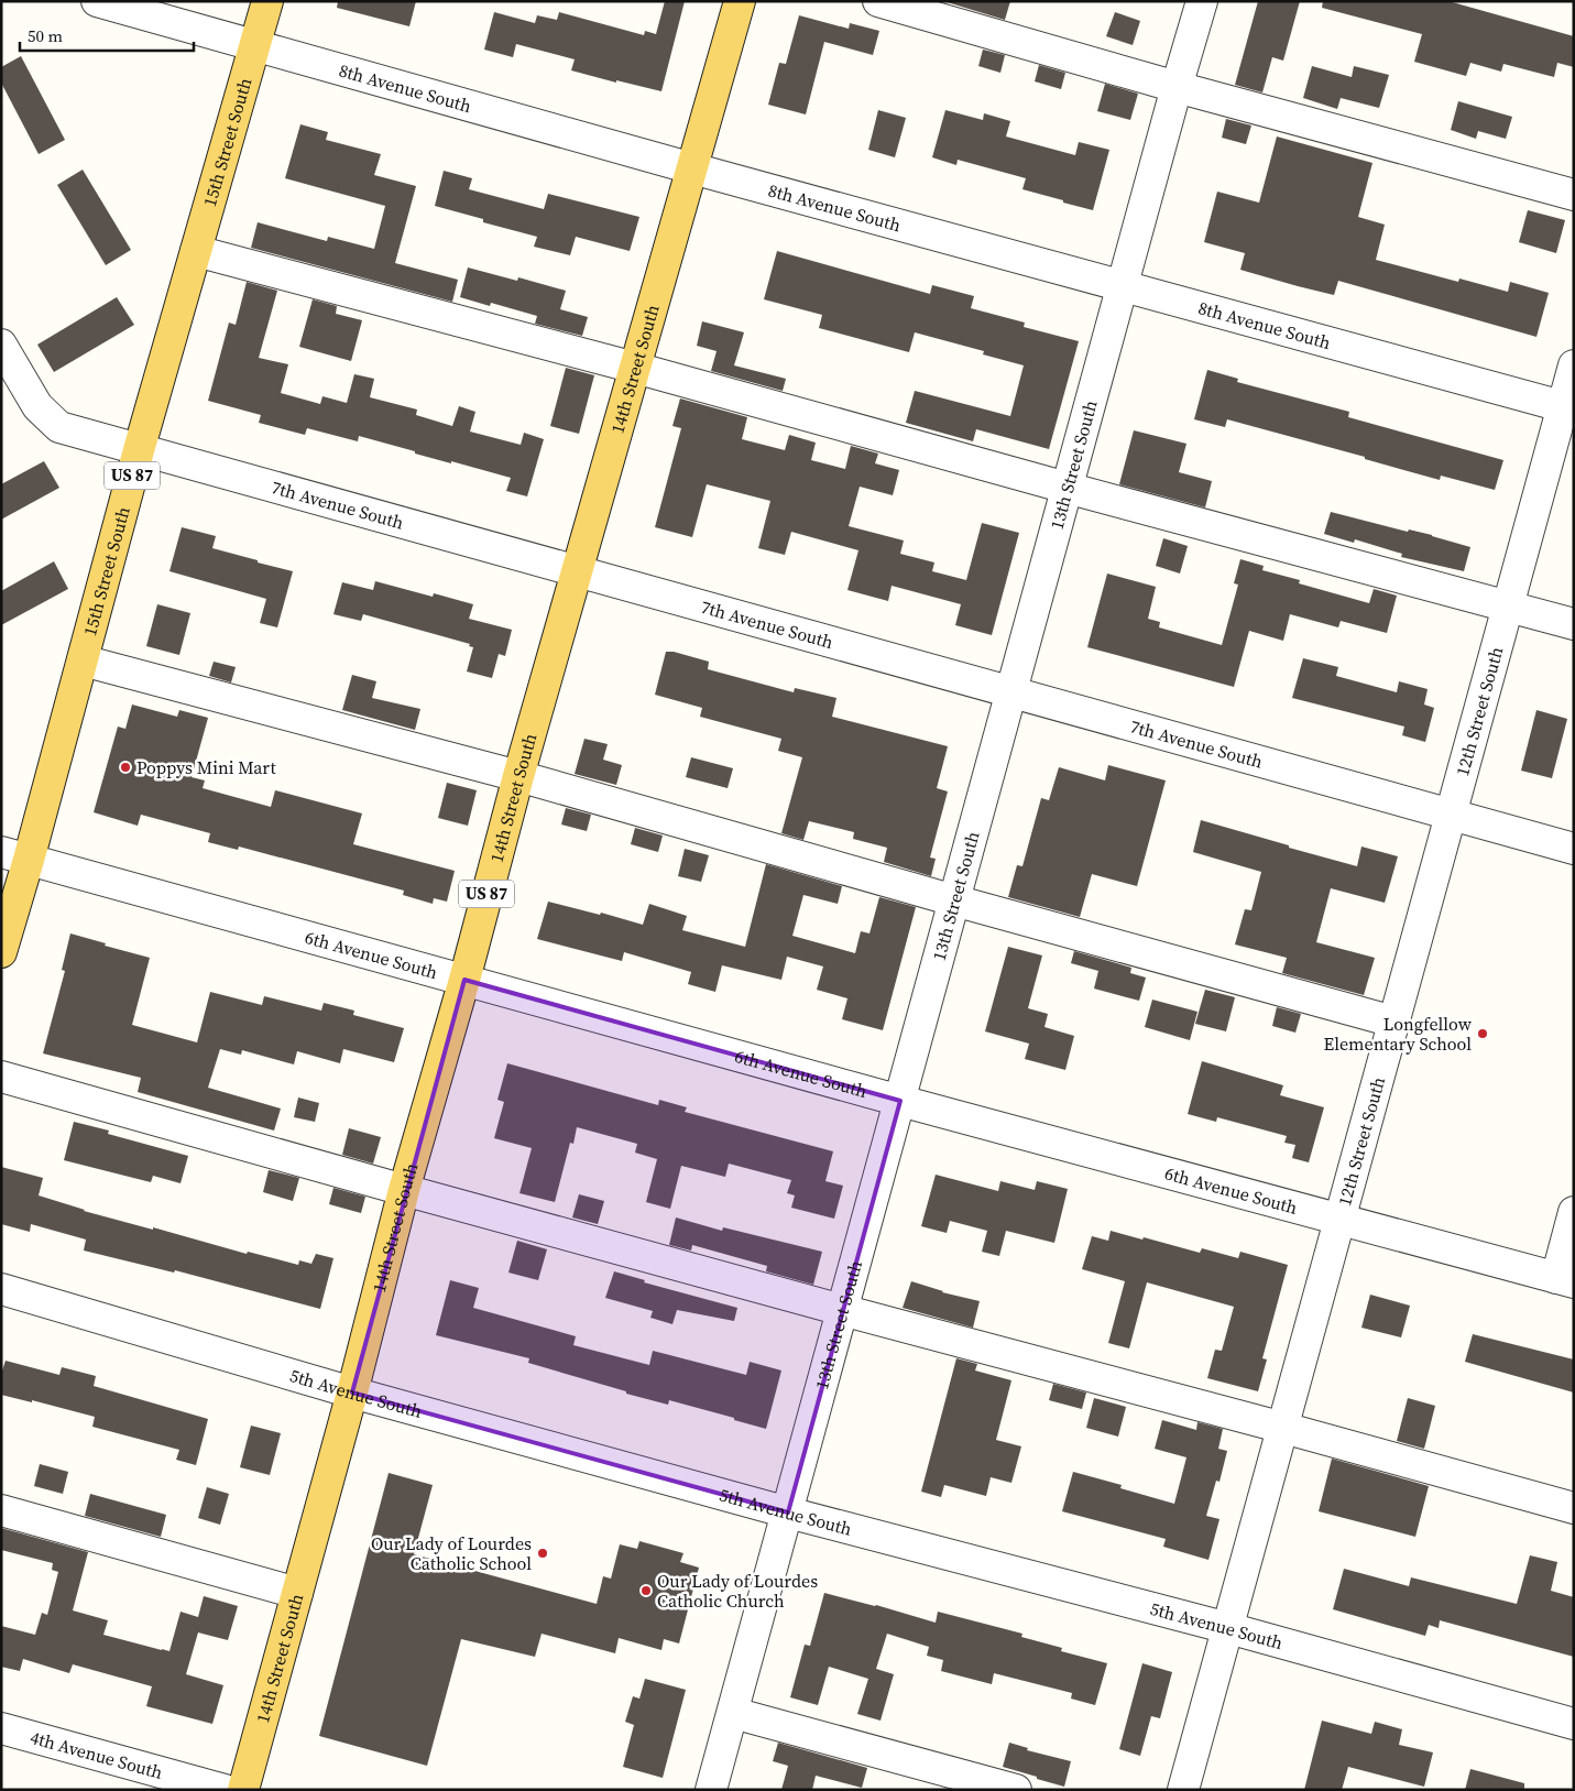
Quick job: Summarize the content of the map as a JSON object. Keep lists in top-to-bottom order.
{
  "streets": {
    "main road": ["15th Street South", "14th Street South", "US 87"],
    "street": [
      "8th Avenue South",
      "13th Street South",
      "7th Avenue South",
      "12th Street South",
      "6th Avenue South",
      "5th Avenue South",
      "4th Avenue South"
    ]
  },
  "crossings": [
    ["8th Avenue South", "15th Street South"],
    ["8th Avenue South", "14th Street South"],
    ["8th Avenue South", "13th Street South"],
    ["8th Avenue South", "12th Street South"],
    ["15th Street South", "7th Avenue South"],
    ["15th Street South", "6th Avenue South"],
    ["14th Street South", "7th Avenue South"],
    ["14th Street South", "6th Avenue South"],
    ["14th Street South", "5th Avenue South"],
    ["13th Street South", "7th Avenue South"],
    ["13th Street South", "6th Avenue South"],
    ["13th Street South", "5th Avenue South"],
    ["7th Avenue South", "12th Street South"],
    ["12th Street South", "6th Avenue South"],
    ["12th Street South", "5th Avenue South"]
  ],
  "places": [
    "Poppys Mini Mart",
    "Longfellow Elementary School",
    "Our Lady of Lourdes Catholic School",
    "Our Lady of Lourdes Catholic Church"
  ],
  "scale_bar": "50 m"
}
